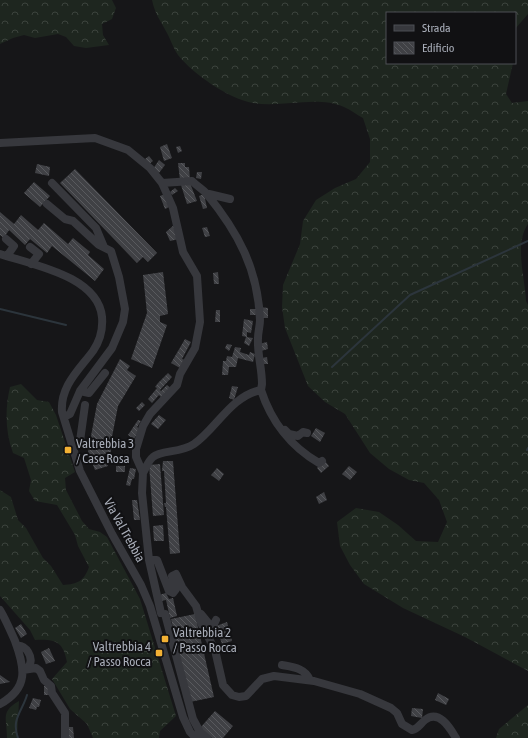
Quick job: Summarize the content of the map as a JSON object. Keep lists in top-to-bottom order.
{
  "streets": {
    "street": ["Via Val Trebbia"]
  },
  "places": {
    "transit": ["Valtrebbia 3 / Case Rosa", "Valtrebbia 2 / Passo Rocca", "Valtrebbia 4 / Passo Rocca"]
  },
  "legend": ["Strada", "Edificio"]
}
